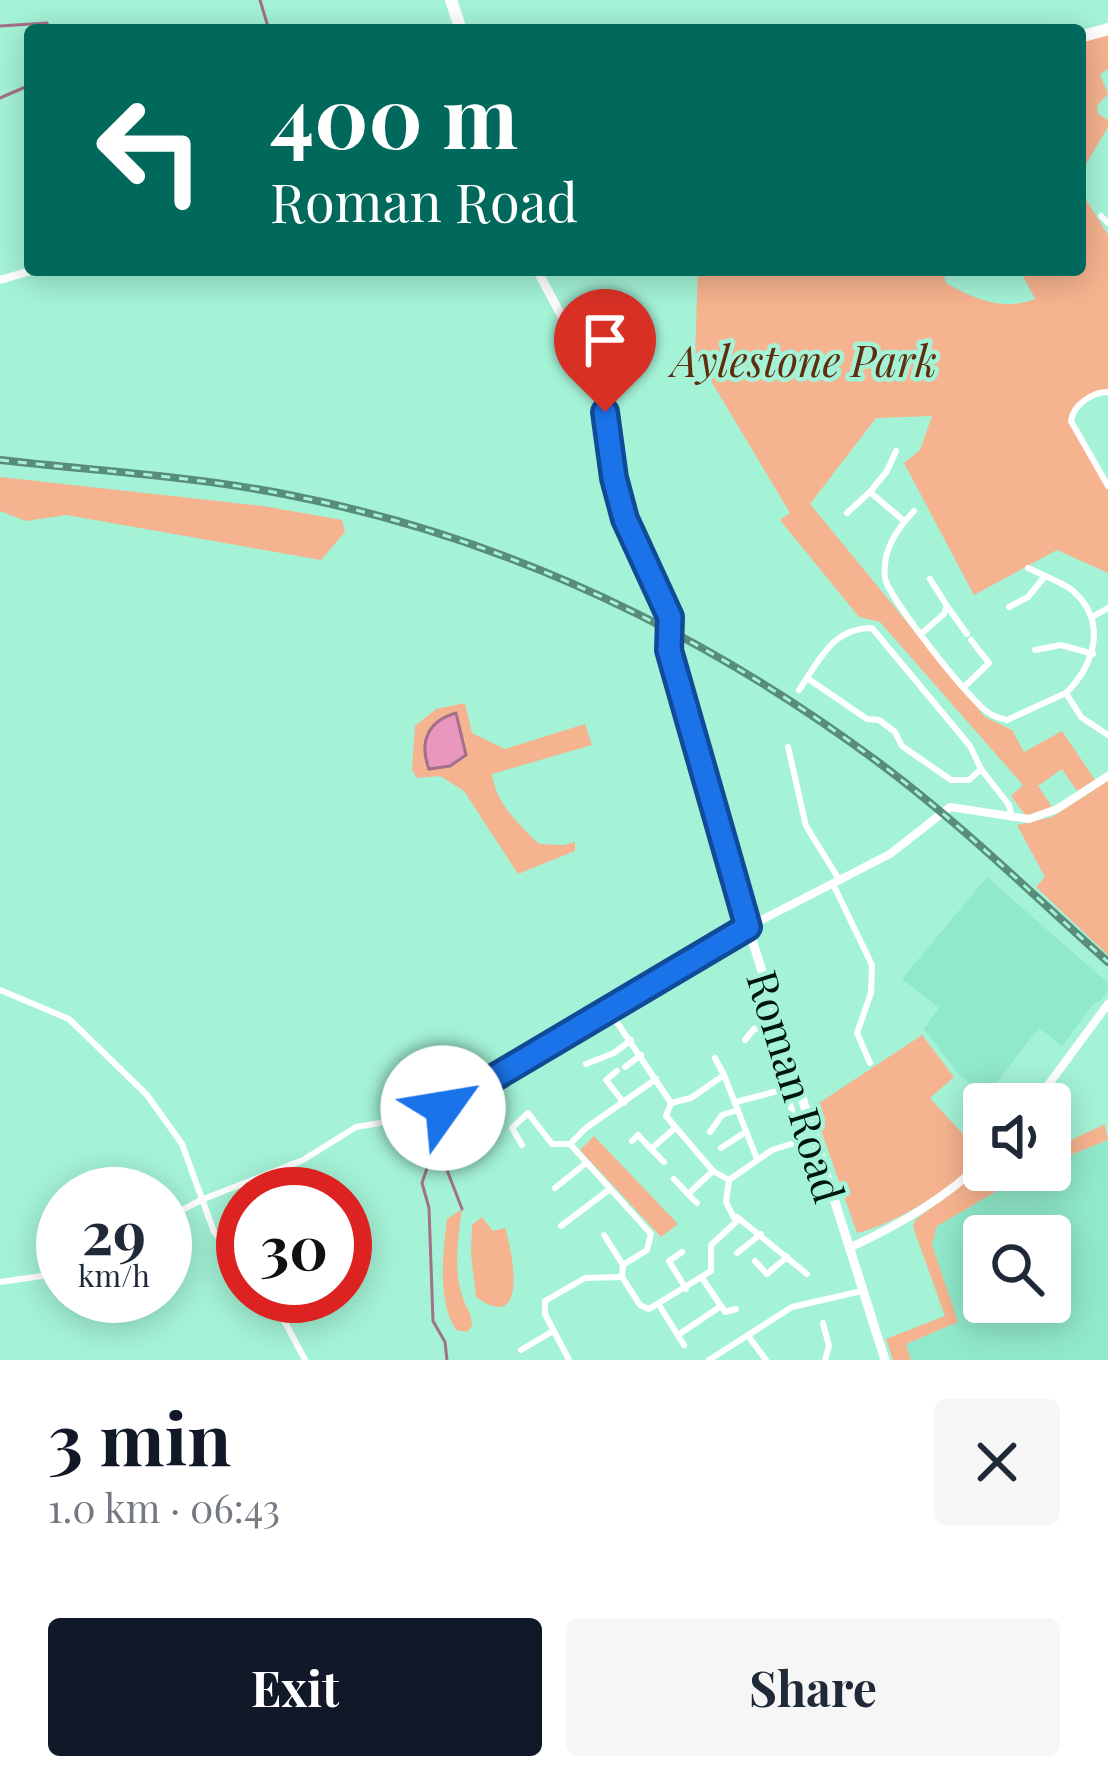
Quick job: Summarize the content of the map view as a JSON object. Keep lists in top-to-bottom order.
{
  "streets": {
    "main road": ["Roman Road"]
  },
  "parks": ["Aylestone Park"],
  "page": {
    "turn": ["400 m", "Roman Road"],
    "speed": "29 km/h",
    "limit": "30",
    "heading": ["3 min", "1.0 km · 06:43"],
    "buttons": ["Exit", "Share"]
  }
}
